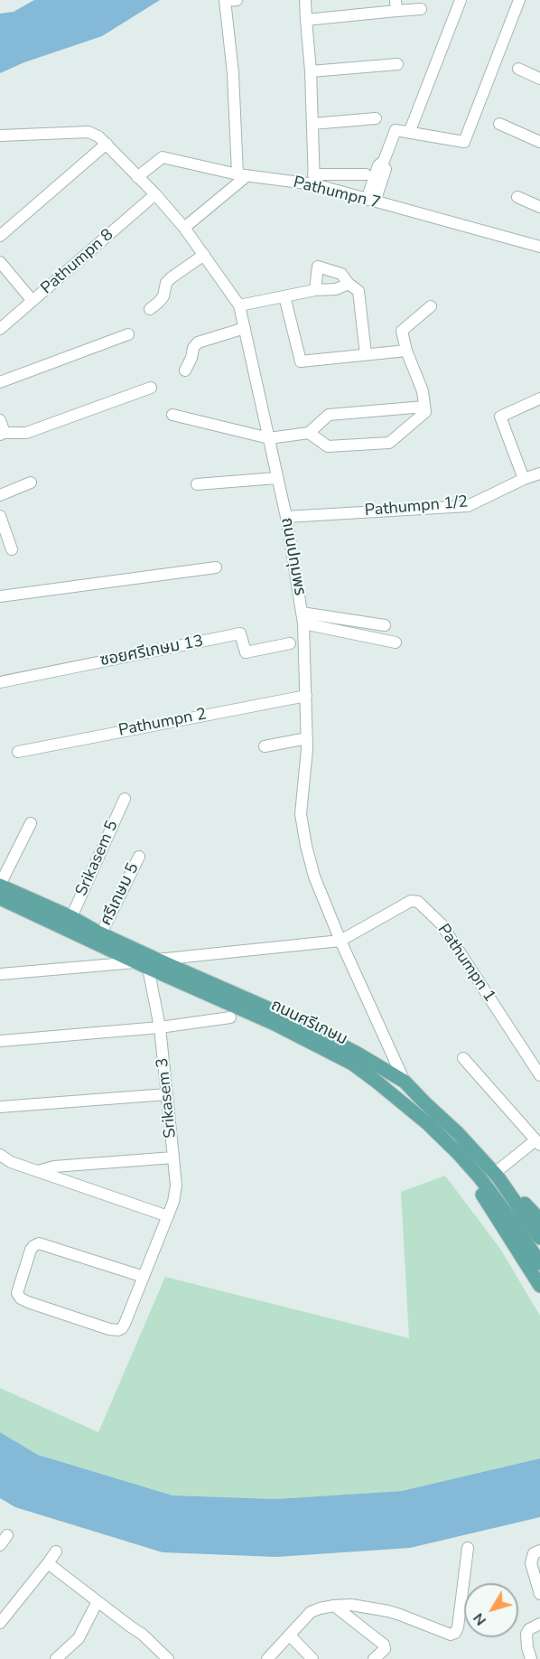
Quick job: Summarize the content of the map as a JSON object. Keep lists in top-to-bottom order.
{
  "streets": {
    "main road": ["ถนนศรีเกษม"],
    "street": [
      "Pathumpn 7",
      "Pathumpn 8",
      "Pathumpn 1/2",
      "ถนนปทุมพร",
      "ซอยศรีเกษม 13",
      "Pathumpn 2",
      "Srikasem 5",
      "ศรีเกษม 5",
      "Pathumpn 1",
      "Srikasem 3"
    ]
  },
  "crossings": [
    ["Pathumpn 7", "ถนนปทุมพร"],
    ["Pathumpn 8", "ถนนปทุมพร"],
    ["Pathumpn 1/2", "ถนนปทุมพร"],
    ["ถนนปทุมพร", "Pathumpn 2"],
    ["ถนนปทุมพร", "Pathumpn 1"],
    ["ถนนปทุมพร", "ถนนศรีเกษม"],
    ["Srikasem 5", "ถนนศรีเกษม"],
    ["ศรีเกษม 5", "ถนนศรีเกษม"],
    ["ถนนศรีเกษม", "Srikasem 3"]
  ],
  "north": "bottom left"
}
